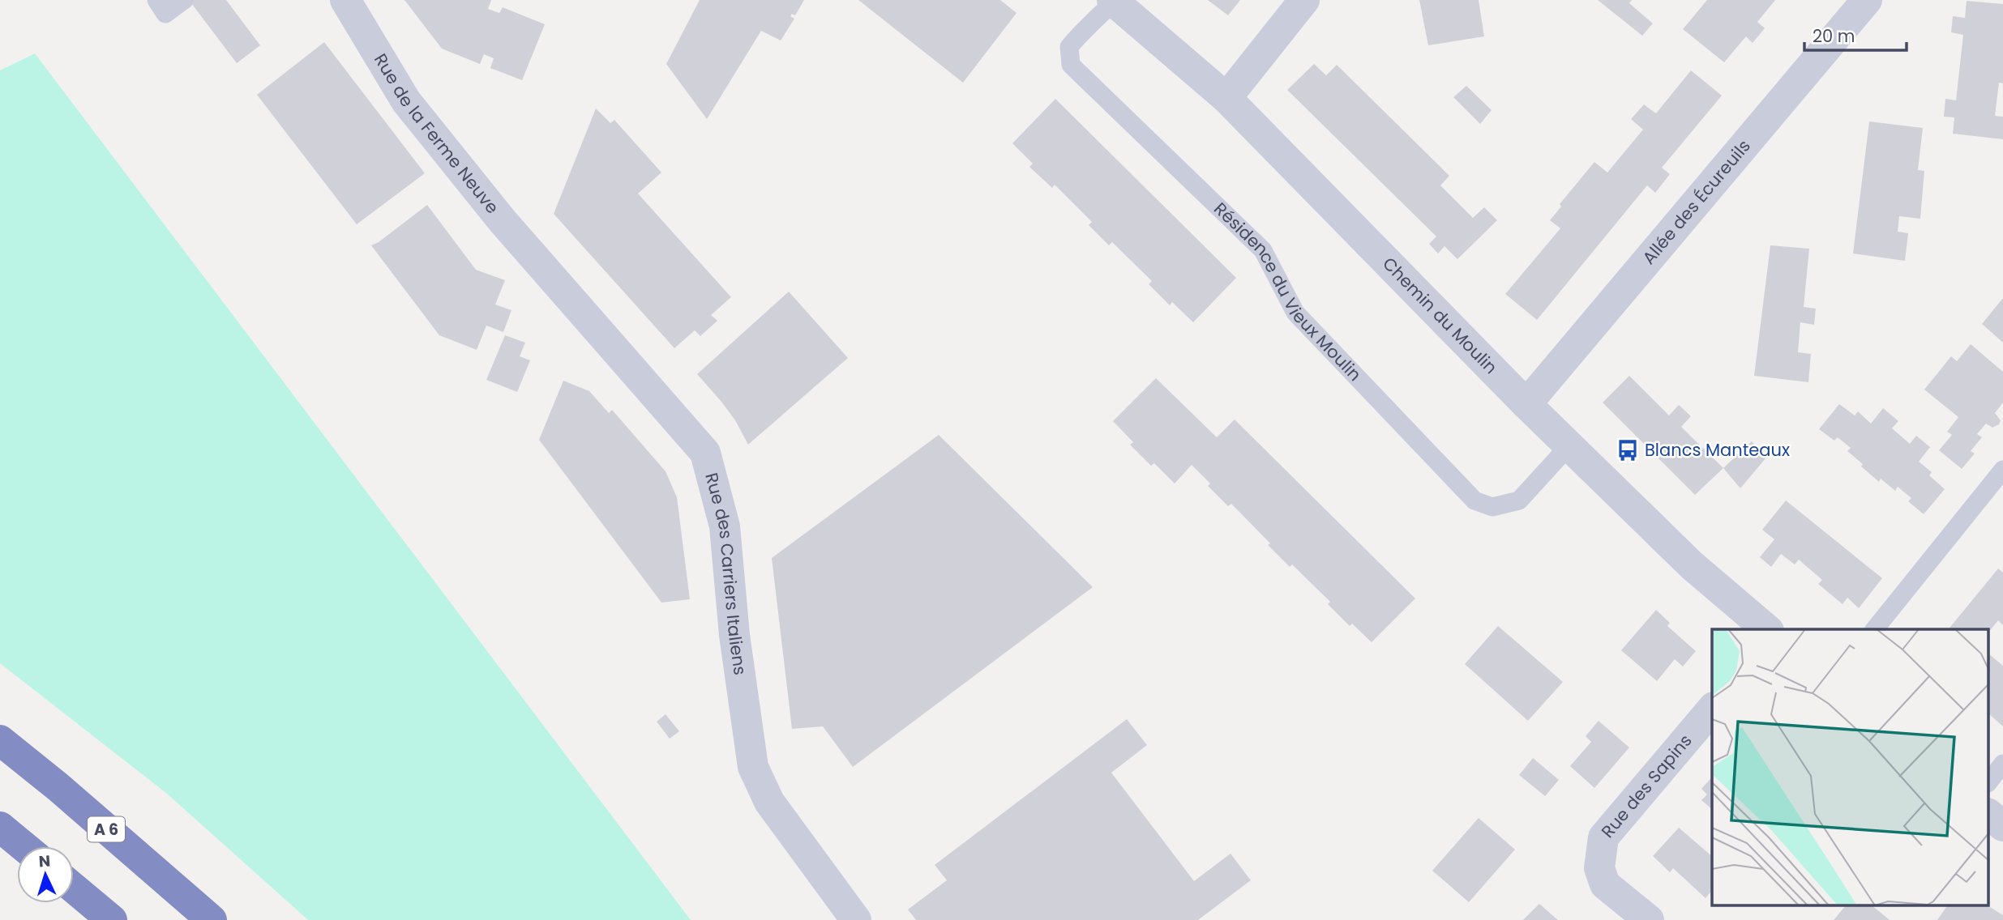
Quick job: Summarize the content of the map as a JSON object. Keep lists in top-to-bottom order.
{
  "streets": {
    "highway": ["A 6"],
    "street": [
      "Rue de la Ferme Neuve",
      "Allée des Écureuils",
      "Chemin du Moulin",
      "Rue des Carriers Italiens",
      "Rue des Sapins"
    ],
    "lane": ["Résidence du Vieux Moulin"]
  },
  "crossings": [
    ["Rue de la Ferme Neuve", "Rue des Carriers Italiens"],
    ["Allée des Écureuils", "Chemin du Moulin"],
    ["Résidence du Vieux Moulin", "Chemin du Moulin"]
  ],
  "places": {
    "bus stop": ["Blancs Manteaux"]
  },
  "scale_bar": "20 m",
  "north": "top"
}
